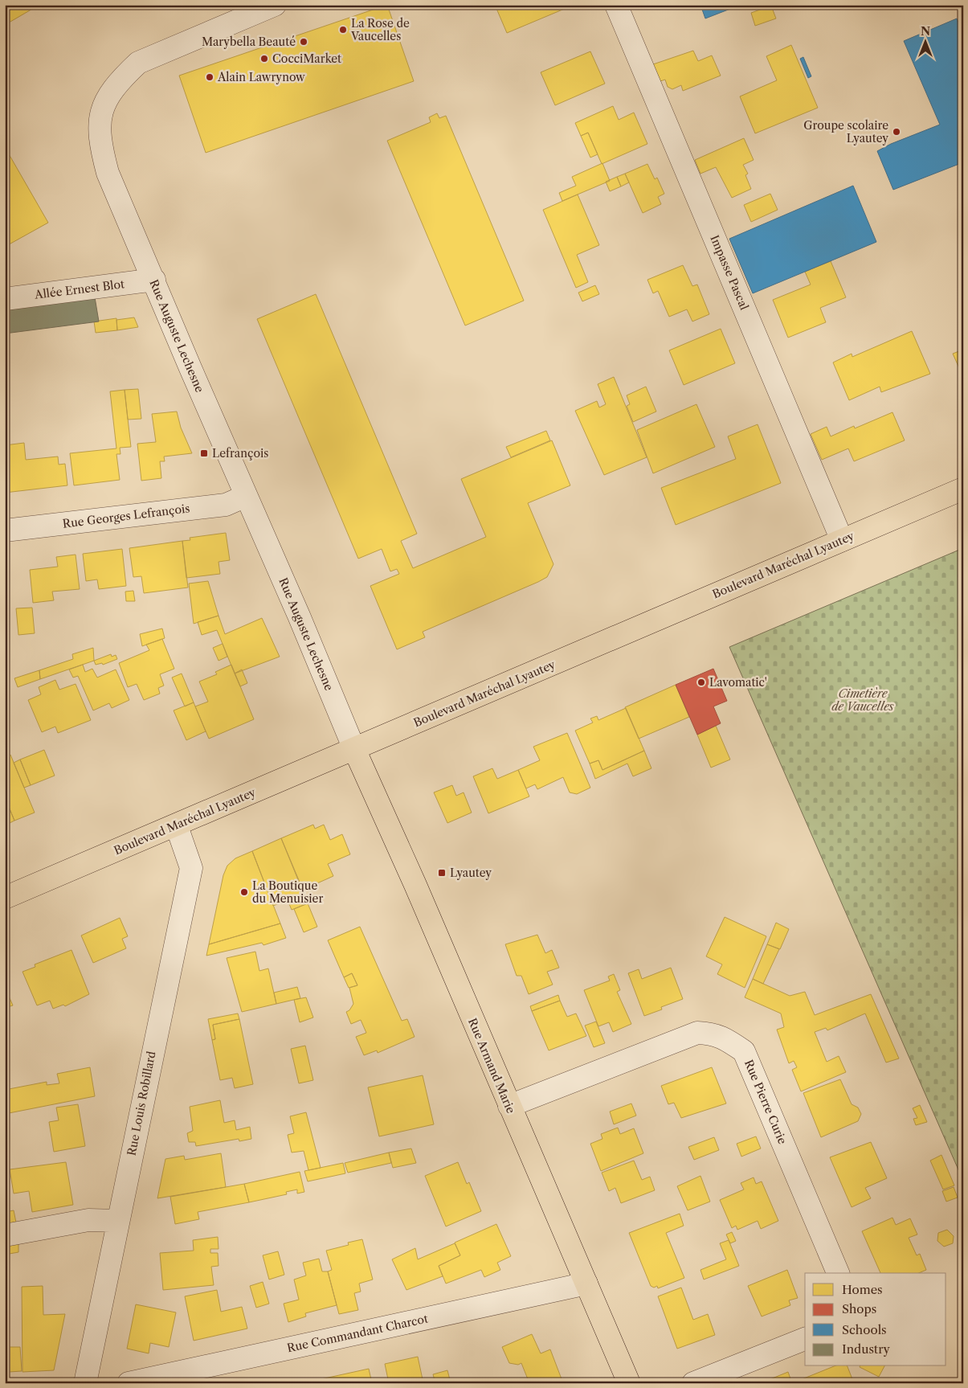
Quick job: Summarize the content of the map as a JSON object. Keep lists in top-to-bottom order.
{
  "streets": {
    "main road": ["Boulevard Maréchal Lyautey", "Rue Armand Marie"],
    "street": [
      "Impasse Pascal",
      "Allée Ernest Blot",
      "Rue Auguste Lechesne",
      "Rue Georges Lefrançois",
      "Rue Pierre Curie",
      "Rue Louis Robillard",
      "Rue Commandant Charcot"
    ]
  },
  "crossings": [
    ["Impasse Pascal", "Boulevard Maréchal Lyautey"],
    ["Allée Ernest Blot", "Rue Auguste Lechesne"],
    ["Rue Auguste Lechesne", "Rue Georges Lefrançois"],
    ["Rue Auguste Lechesne", "Boulevard Maréchal Lyautey"],
    ["Rue Auguste Lechesne", "Rue Armand Marie"],
    ["Boulevard Maréchal Lyautey", "Rue Armand Marie"],
    ["Boulevard Maréchal Lyautey", "Rue Louis Robillard"],
    ["Rue Armand Marie", "Rue Pierre Curie"],
    ["Rue Armand Marie", "Rue Commandant Charcot"]
  ],
  "parks": ["Cimetière de Vaucelles"],
  "places": {
    "other": [
      "La Rose de Vaucelles",
      "Marybella Beauté",
      "CocciMarket",
      "Alain Lawrynow",
      "Groupe scolaire Lyautey",
      "Lavomatic'",
      "La Boutique du Menuisier"
    ],
    "transit": ["Lefrançois", "Lyautey"]
  },
  "legend": [
    "Homes",
    "Shops",
    "Schools",
    "Industry"
  ],
  "north": "top"
}
